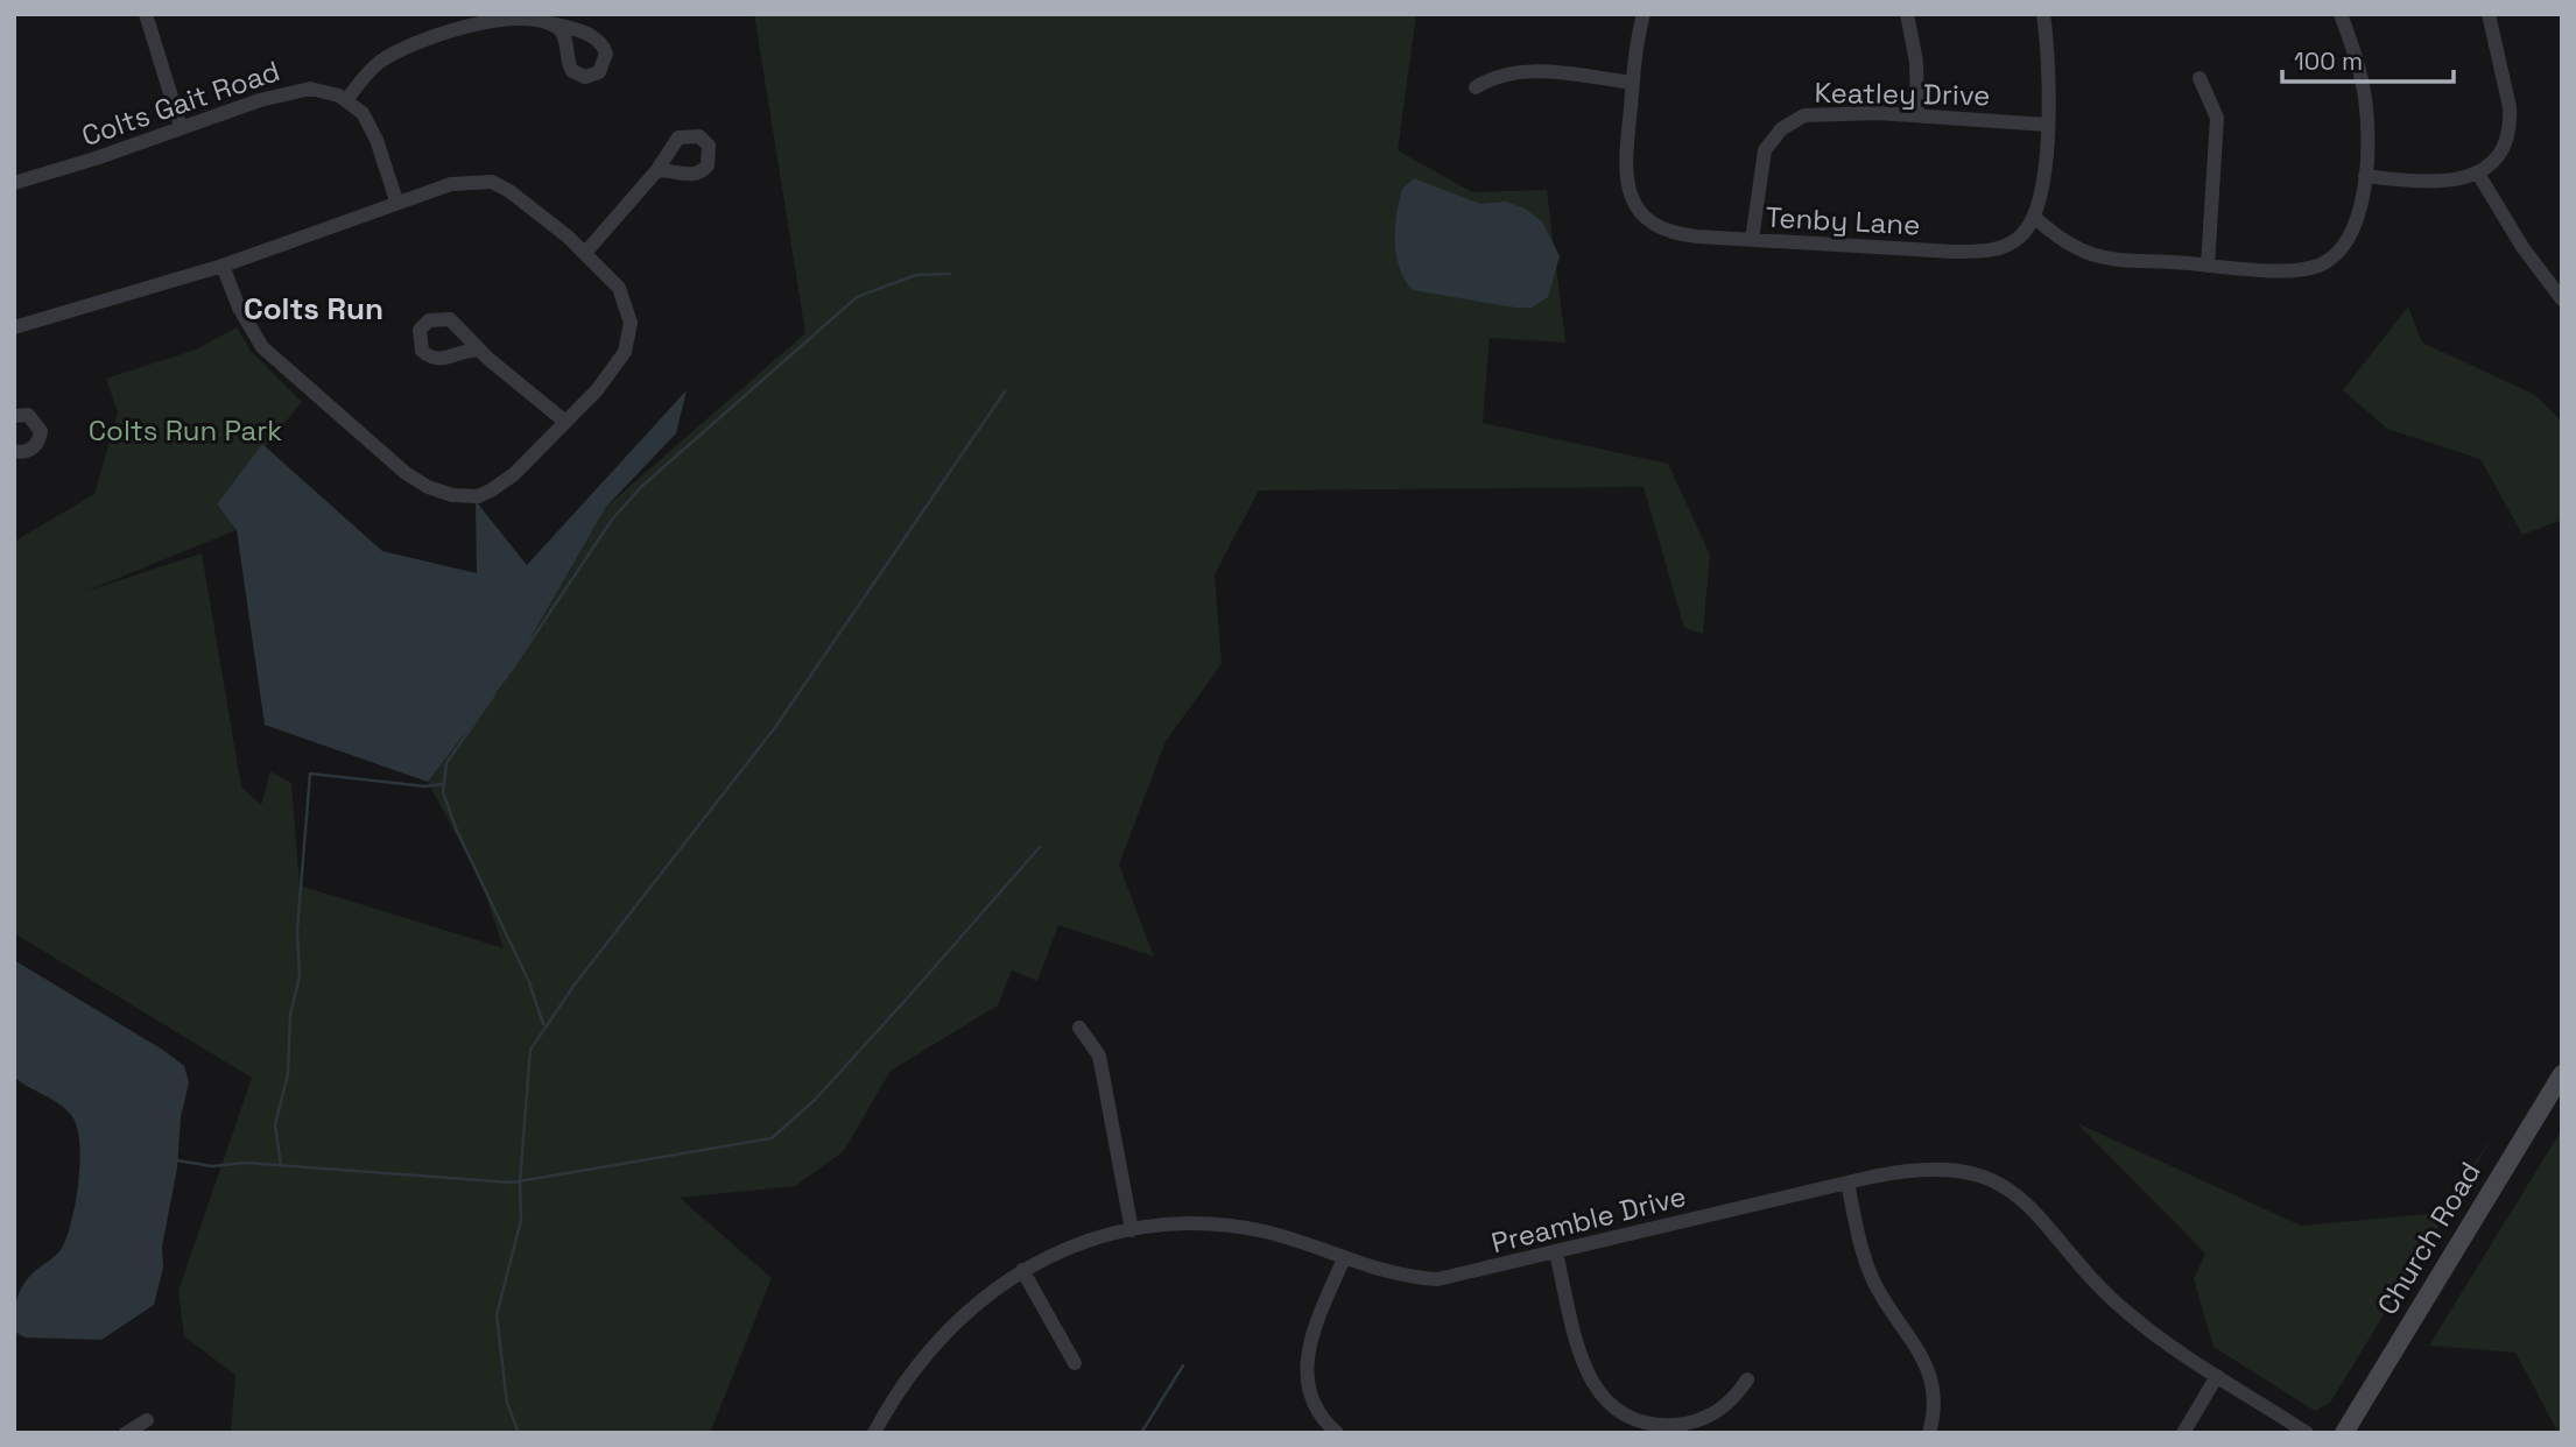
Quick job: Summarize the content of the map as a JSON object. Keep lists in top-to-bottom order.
{
  "streets": {
    "main road": ["Church Road"],
    "street": [
      "Keatley Drive",
      "Colts Gait Road",
      "Tenby Lane",
      "Preamble Drive"
    ]
  },
  "crossings": [
    ["Keatley Drive", "Tenby Lane"]
  ],
  "districts": ["Colts Run"],
  "parks": ["Colts Run Park"],
  "scale_bar": "100 m"
}
